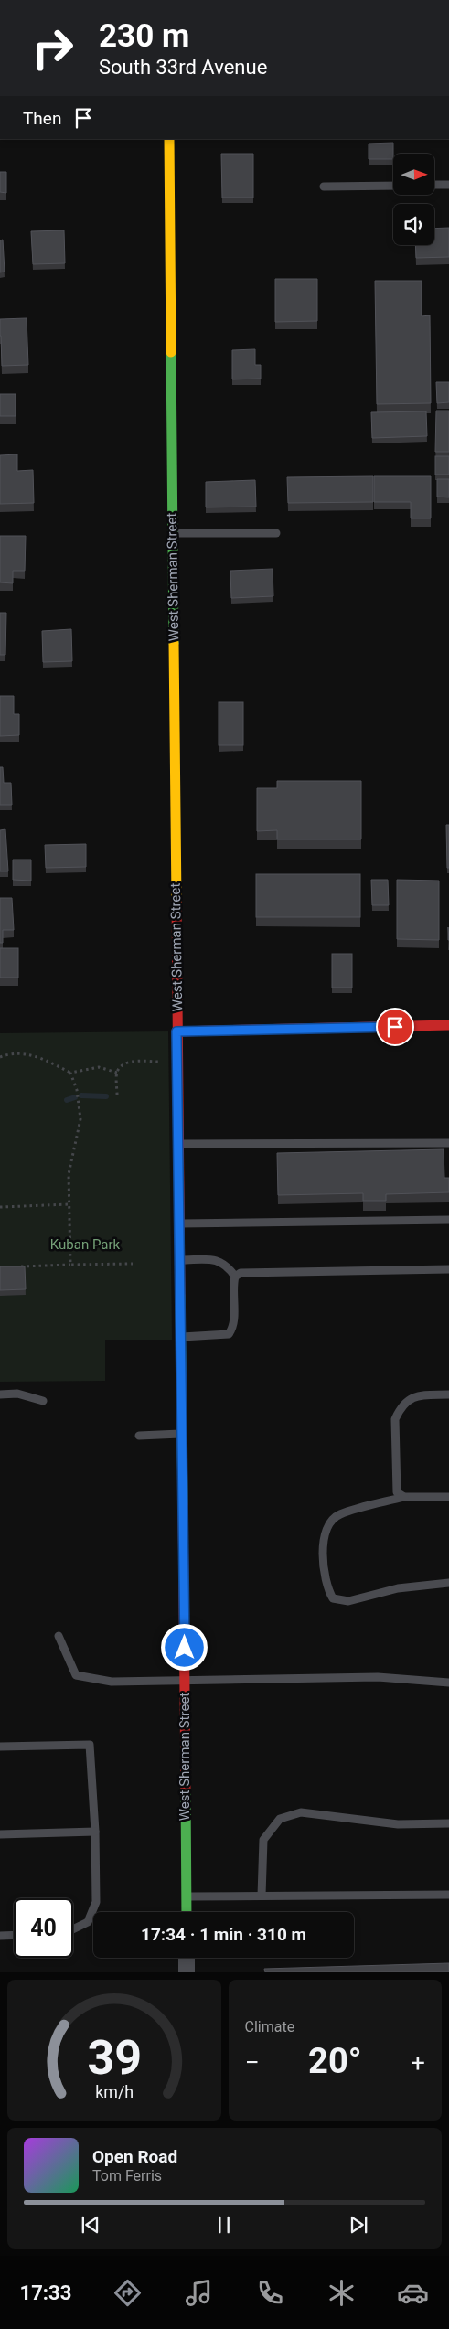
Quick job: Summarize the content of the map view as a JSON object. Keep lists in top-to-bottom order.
{
  "streets": {
    "street": ["West Sherman Street"]
  },
  "parks": ["Kuban Park"],
  "north": "right",
  "page": {
    "turn": ["230 m", "South 33rd Avenue"],
    "then": "Then",
    "limit": "40",
    "trip": "17:34 · 1 min · 310 m",
    "tile": "Climate",
    "heat": ["−", "20°", "+"],
    "song": ["Open Road", "Tom Ferris"],
    "tabs": "17:33",
    "gauge": ["39", "km/h"]
  }
}
